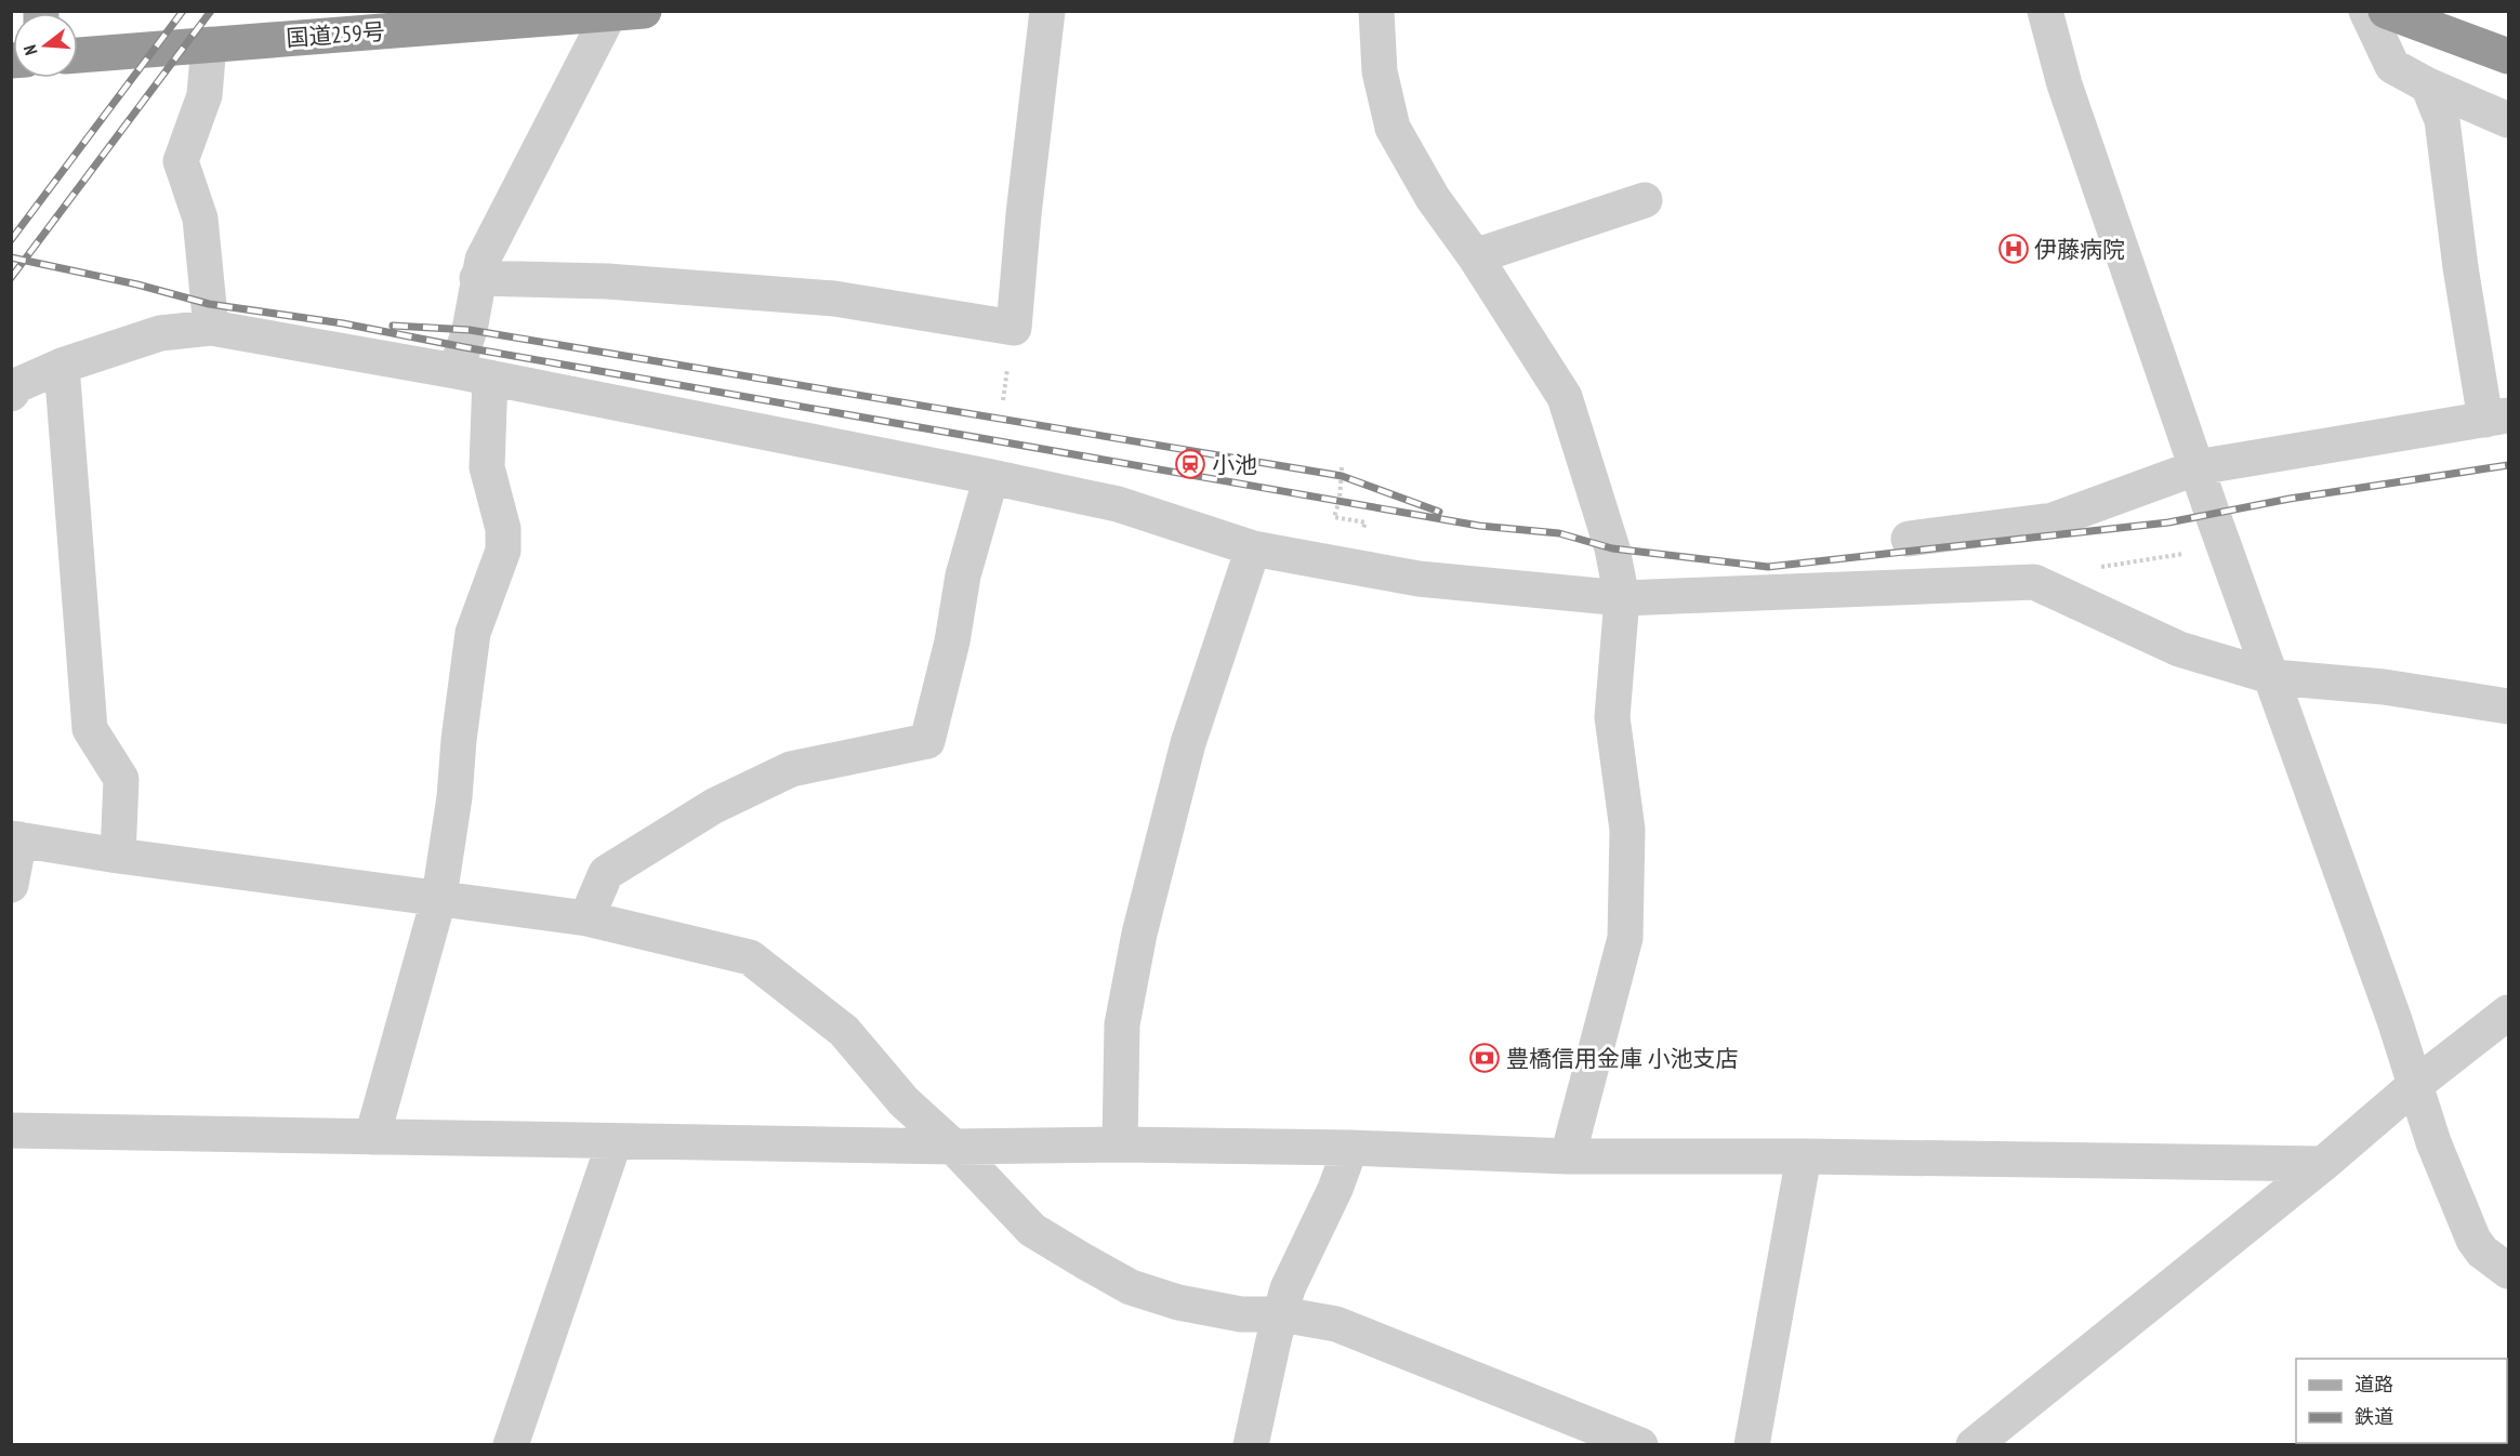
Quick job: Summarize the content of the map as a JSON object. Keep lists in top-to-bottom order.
{
  "streets": {
    "highway": ["国道259号"]
  },
  "places": {
    "hospital": ["伊藤病院"],
    "station": ["小池"],
    "bank": ["豊橋信用金庫 小池支店"]
  },
  "legend": ["道路", "鉄道"],
  "north": "left"
}
